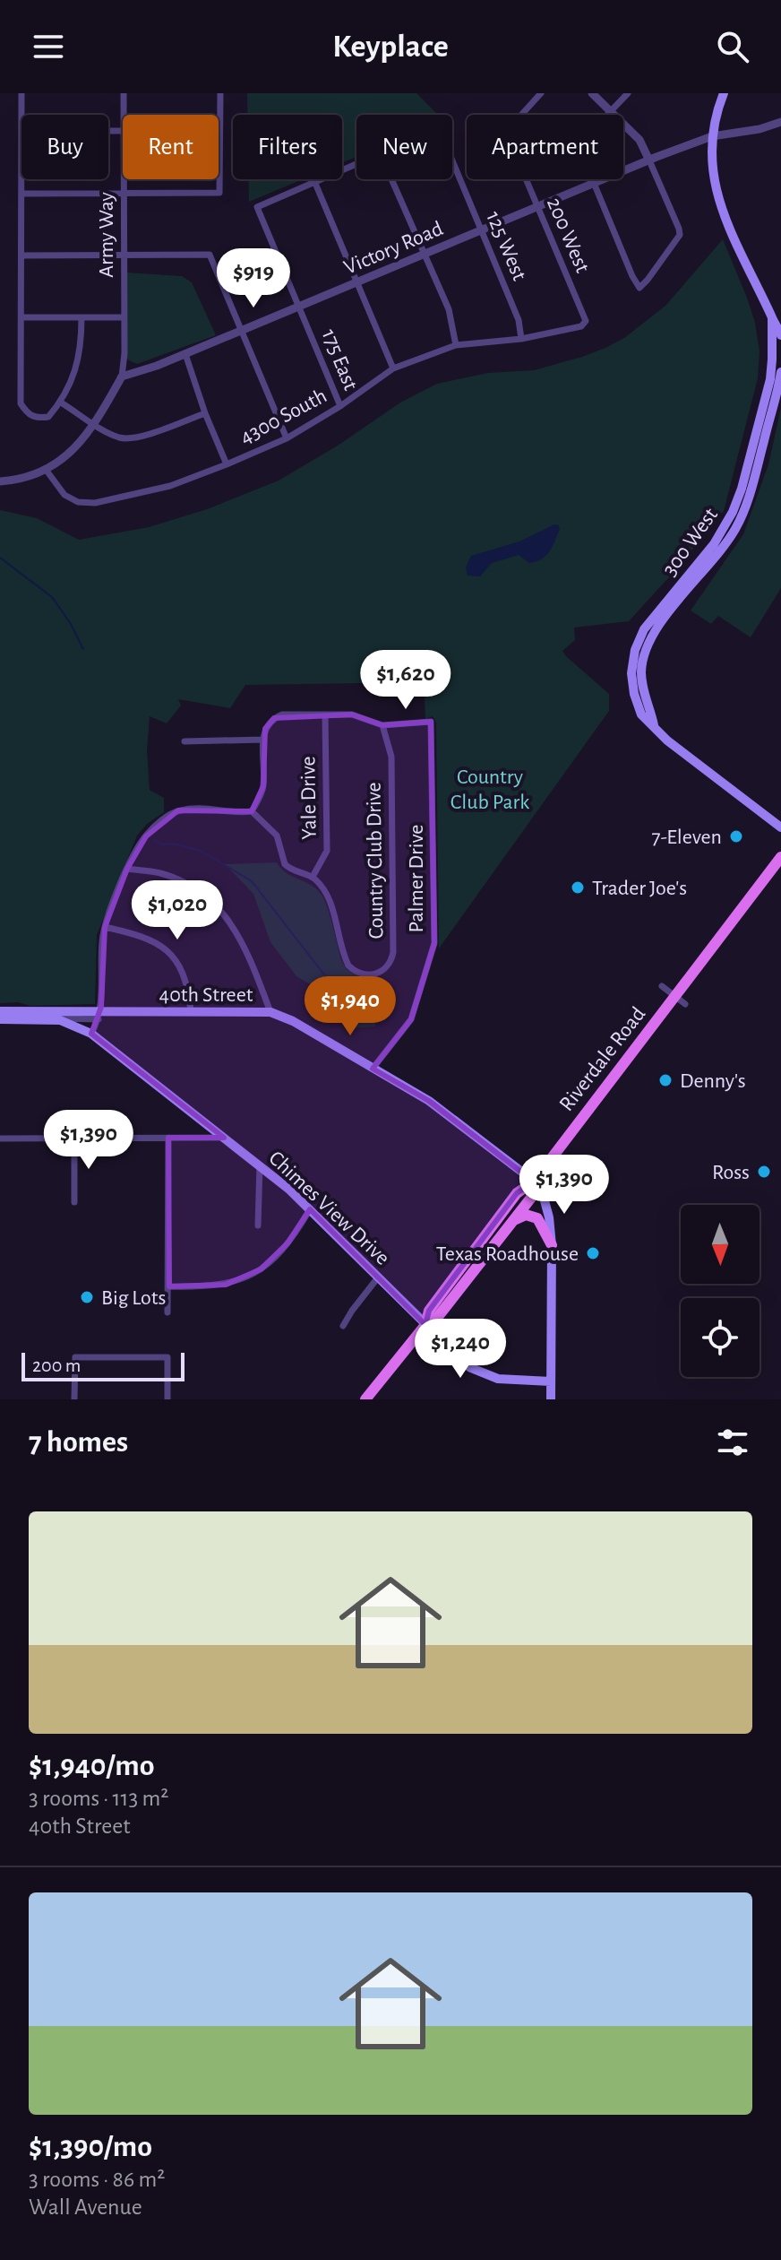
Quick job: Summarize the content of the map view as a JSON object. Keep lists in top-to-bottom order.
{
  "streets": {
    "main road": [
      "300 West",
      "40th Street",
      "Riverdale Road",
      "Chimes View Drive"
    ],
    "street": [
      "Army Way",
      "200 West",
      "125 West",
      "Victory Road",
      "175 East",
      "4300 South",
      "Yale Drive",
      "Country Club Drive",
      "Palmer Drive"
    ]
  },
  "crossings": [
    ["Army Way", "Victory Road"],
    ["200 West", "Victory Road"],
    ["200 West", "4300 South"],
    ["125 West", "Victory Road"],
    ["125 West", "4300 South"],
    ["Victory Road", "175 East"],
    ["Victory Road", "300 West"],
    ["175 East", "4300 South"],
    ["Yale Drive", "Country Club Drive"],
    ["Country Club Drive", "Palmer Drive"],
    ["Palmer Drive", "40th Street"],
    ["40th Street", "Riverdale Road"],
    ["40th Street", "Chimes View Drive"],
    ["Riverdale Road", "Chimes View Drive"]
  ],
  "parks": ["Country Club Park"],
  "places": [
    "7-Eleven",
    "Trader Joe's",
    "Denny's",
    "Ross",
    "Texas Roadhouse",
    "Big Lots"
  ],
  "scale_bar": "200 m",
  "north": "bottom",
  "page": {
    "header": "Keyplace",
    "chip": [
      "Buy",
      "Rent",
      "Filters",
      "New",
      "Apartment"
    ],
    "price": [
      "$919",
      "$1,620",
      "$1,020",
      "$1,940",
      "$1,390",
      "$1,390",
      "$1,240"
    ],
    "scale": "200 m",
    "heading": "7 homes",
    "list": [
      {
        "name": "$1,940/mo",
        "note": "3 rooms · 113 m² · 40th Street"
      },
      {
        "name": "$1,390/mo",
        "note": "3 rooms · 86 m² · Wall Avenue"
      }
    ]
  }
}
